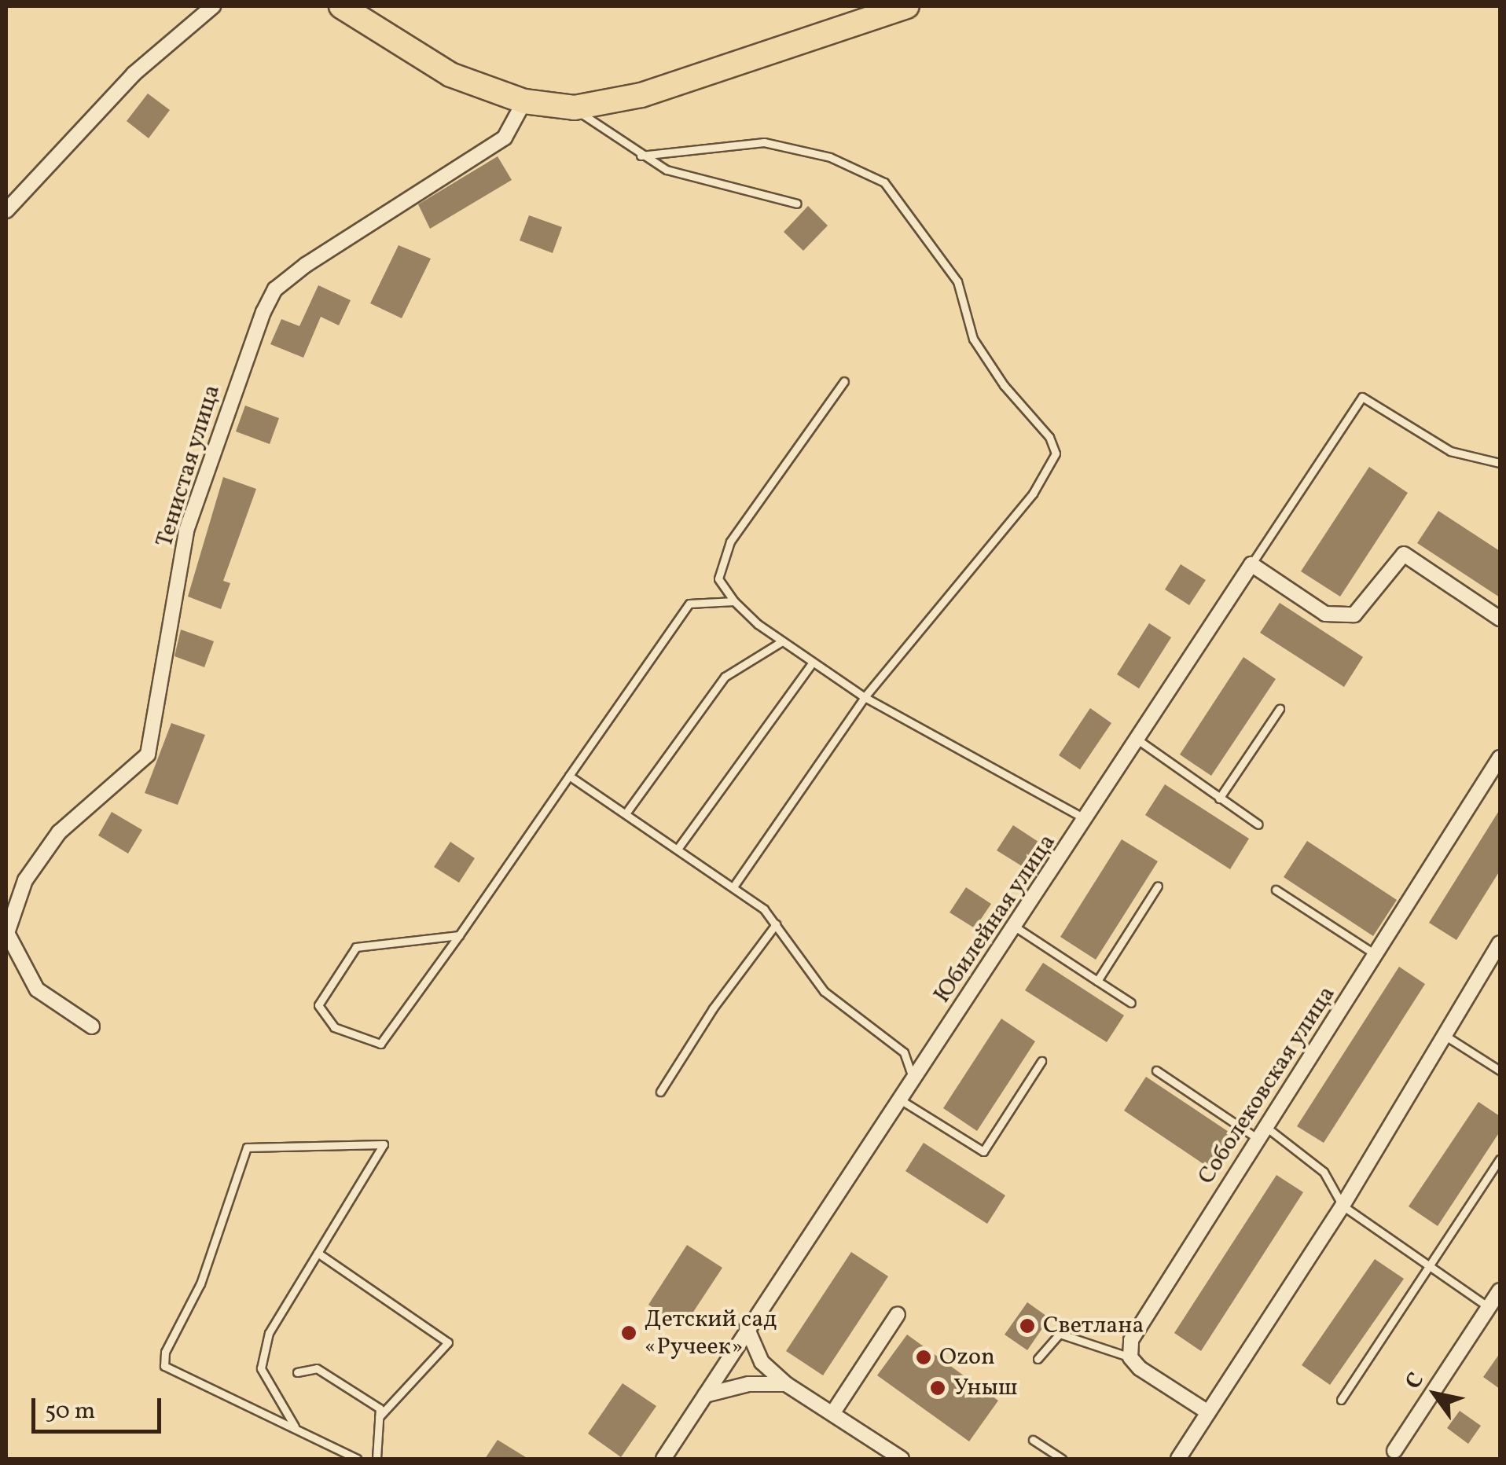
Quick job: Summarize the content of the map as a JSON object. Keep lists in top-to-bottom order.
{
  "streets": {
    "street": ["Тенистая улица", "Юбилейная улица", "Соболековская улица"]
  },
  "places": [
    "Светлана",
    "Детский сад «Ручеек»",
    "Ozon",
    "Уныш"
  ],
  "scale_bar": "50 m",
  "north": "top left"
}
